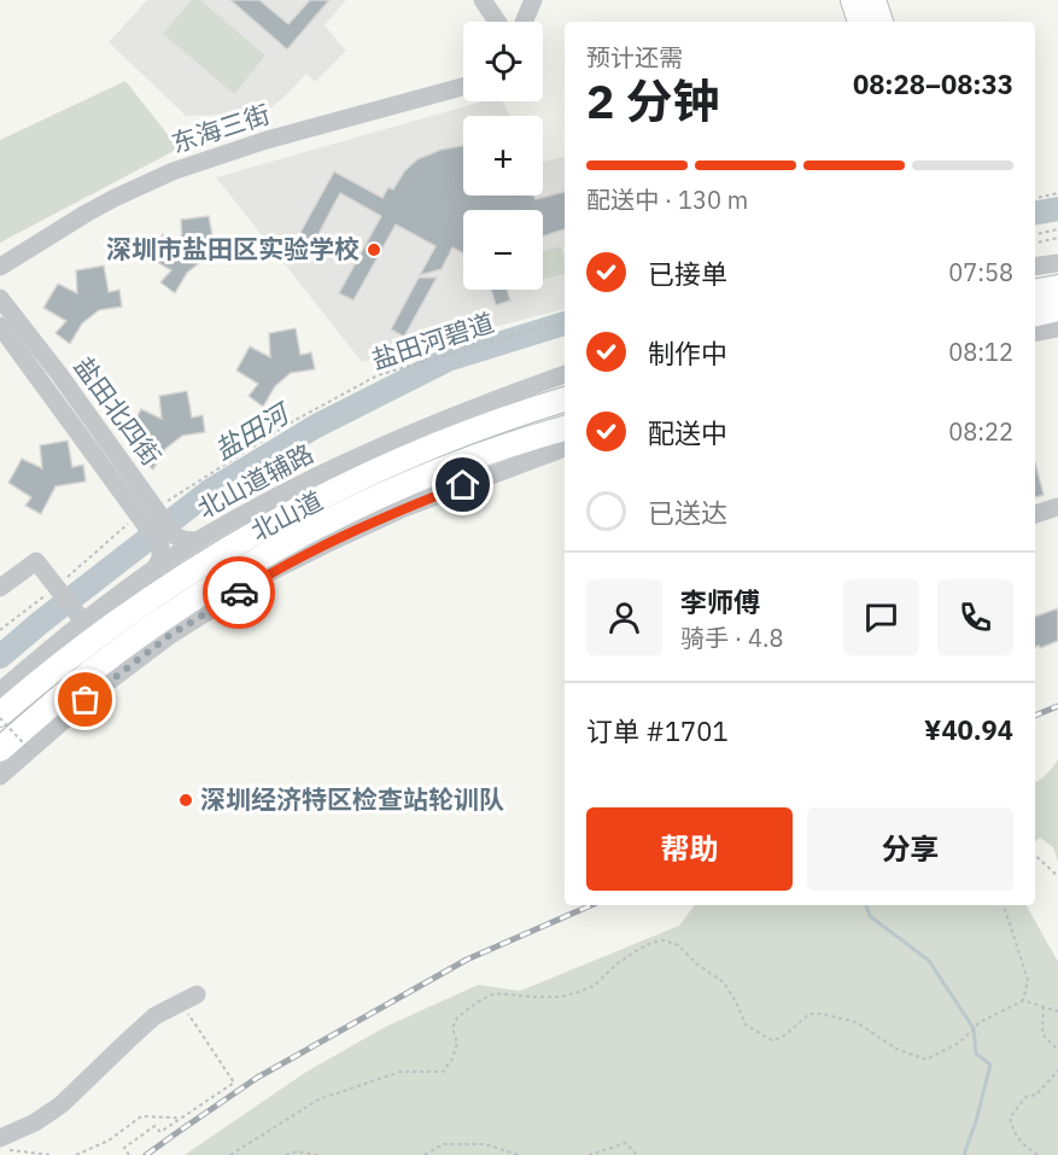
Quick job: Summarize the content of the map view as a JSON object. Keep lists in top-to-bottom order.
{
  "streets": {
    "main road": ["北山道"],
    "street": ["东海三街", "盐田北四街", "北山道辅路"],
    "path": ["盐田河碧道"]
  },
  "crossings": [
    ["盐田河碧道", "盐田北四街"]
  ],
  "water": ["盐田河"],
  "places": ["深圳市盐田区实验学校", "深圳经济特区检查站轮训队"],
  "page": {
    "map_buttons": ["+", "−"],
    "heading": ["2 分钟", "预计还需", "08:28–08:33"],
    "panel": [
      "李师傅",
      "骑手 · 4.8",
      "订单 #1701",
      "¥40.94"
    ],
    "bar": "配送中 · 130 m",
    "list": [
      ["已接单", "07:58"],
      ["制作中", "08:12"],
      ["配送中", "08:22"],
      "已送达"
    ],
    "buttons": ["帮助", "分享"]
  }
}
